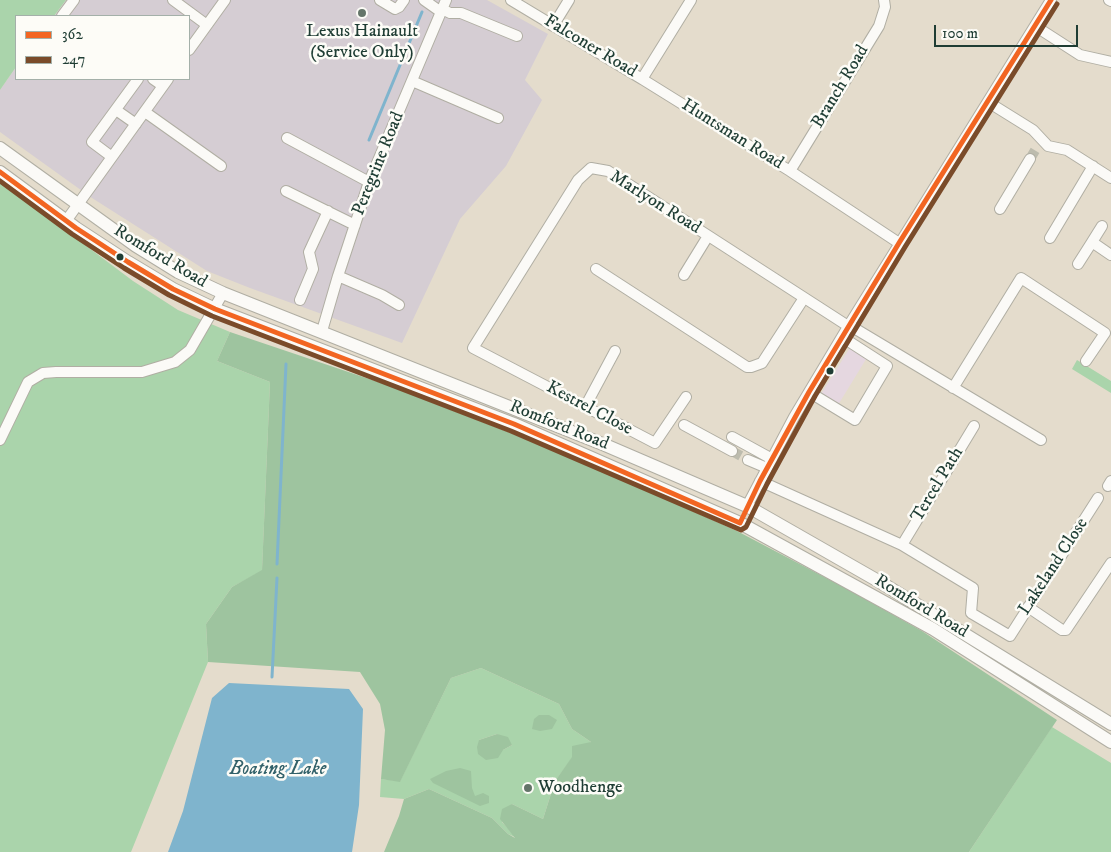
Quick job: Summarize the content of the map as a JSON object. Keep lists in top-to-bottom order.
{
  "streets": {
    "main road": ["Romford Road"],
    "street": [
      "Falconer Road",
      "Branch Road",
      "Huntsman Road",
      "Peregrine Road",
      "Marlyon Road",
      "Kestrel Close",
      "Tercel Path",
      "Lakeland Close"
    ]
  },
  "crossings": [
    ["Falconer Road", "Huntsman Road"],
    ["Branch Road", "Huntsman Road"],
    ["Peregrine Road", "Romford Road"],
    ["Marlyon Road", "Kestrel Close"],
    ["Romford Road", "Tercel Path"],
    ["Romford Road", "Lakeland Close"]
  ],
  "water": ["Boating Lake"],
  "places": ["Lexus Hainault (Service Only)", "Woodhenge"],
  "lines": ["transit line 362", "transit line 247"],
  "legend": ["362", "247"],
  "scale_bar": "100 m"
}
